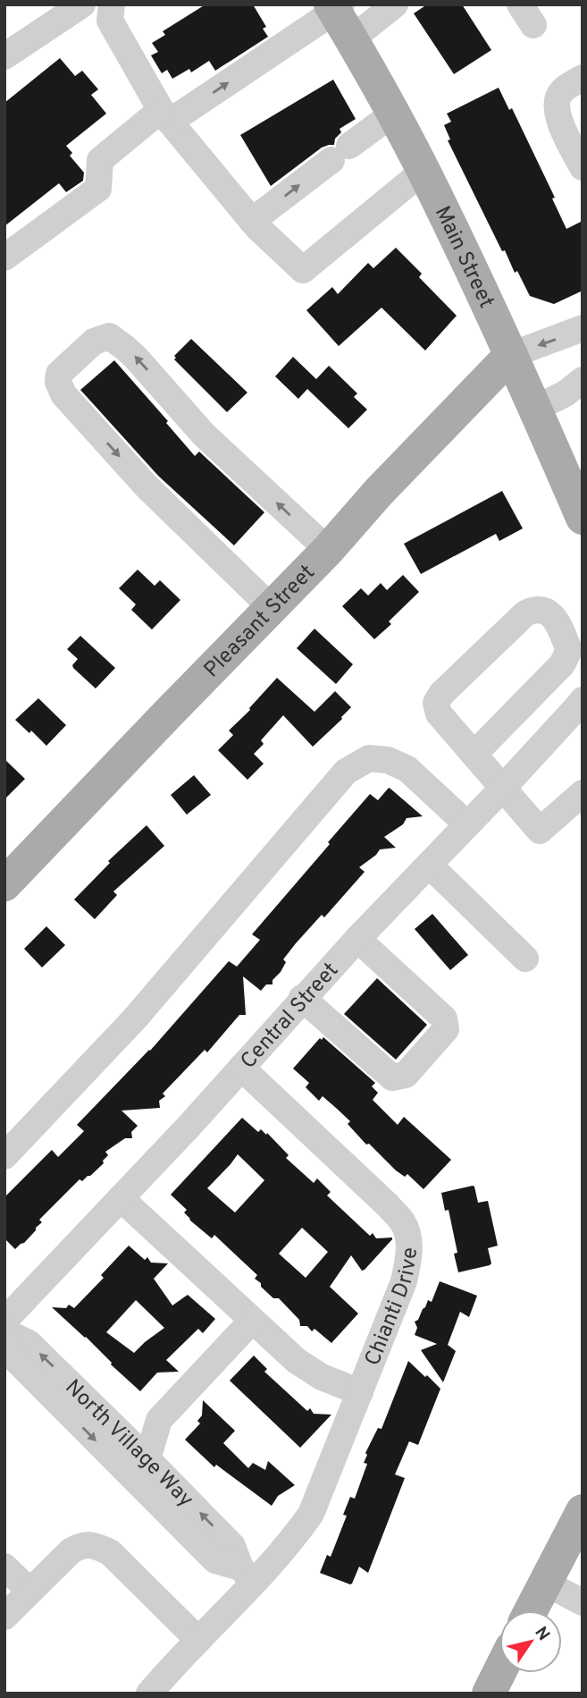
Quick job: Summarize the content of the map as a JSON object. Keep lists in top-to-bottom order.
{
  "streets": {
    "main road": ["Main Street", "Pleasant Street"],
    "street": ["Central Street", "Chianti Drive", "North Village Way"]
  },
  "crossings": [
    ["Main Street", "Pleasant Street"],
    ["Central Street", "Chianti Drive"],
    ["Chianti Drive", "North Village Way"]
  ],
  "north": "top right"
}
